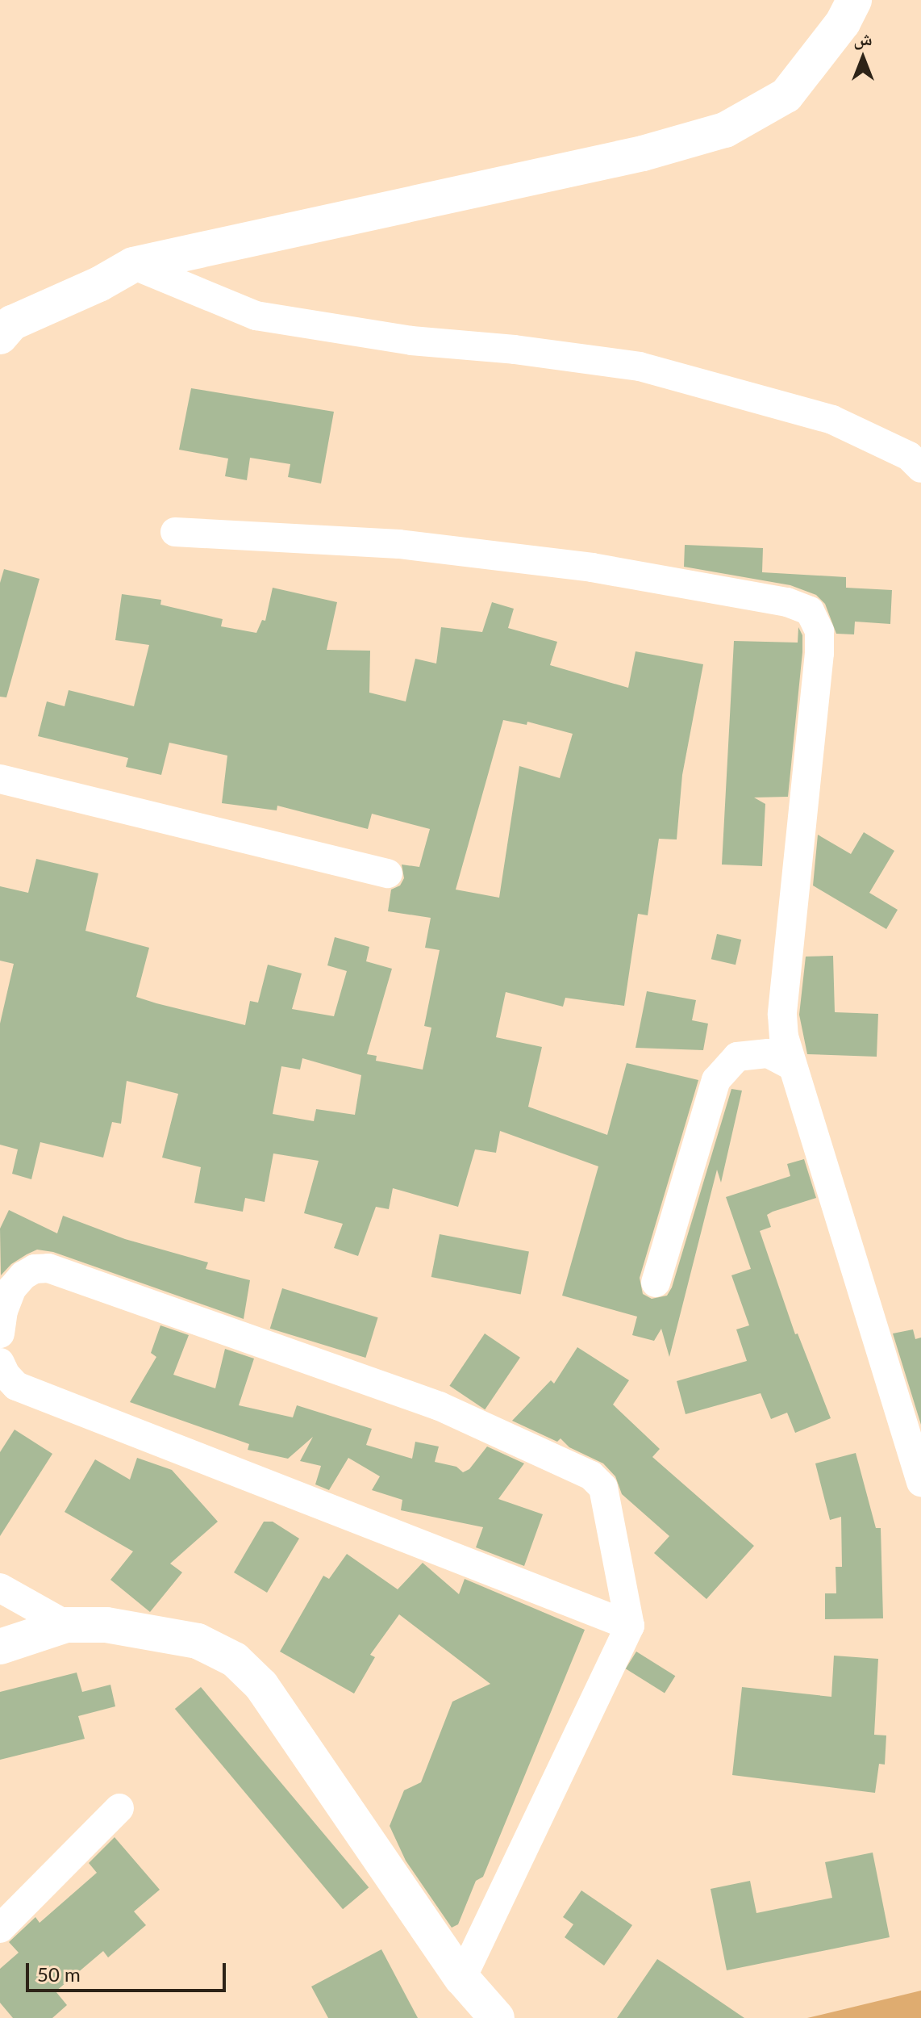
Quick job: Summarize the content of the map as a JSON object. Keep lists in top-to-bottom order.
{
  "scale_bar": "50 m",
  "north": "top"
}
